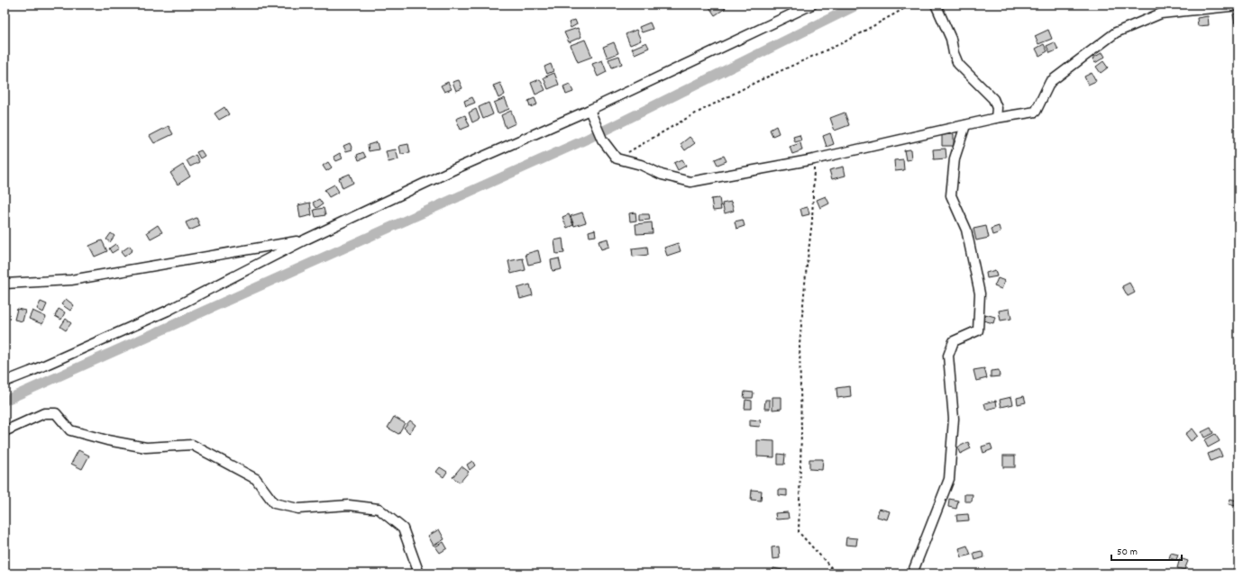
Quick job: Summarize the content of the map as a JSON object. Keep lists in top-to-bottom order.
{
  "scale_bar": "50 m"
}
